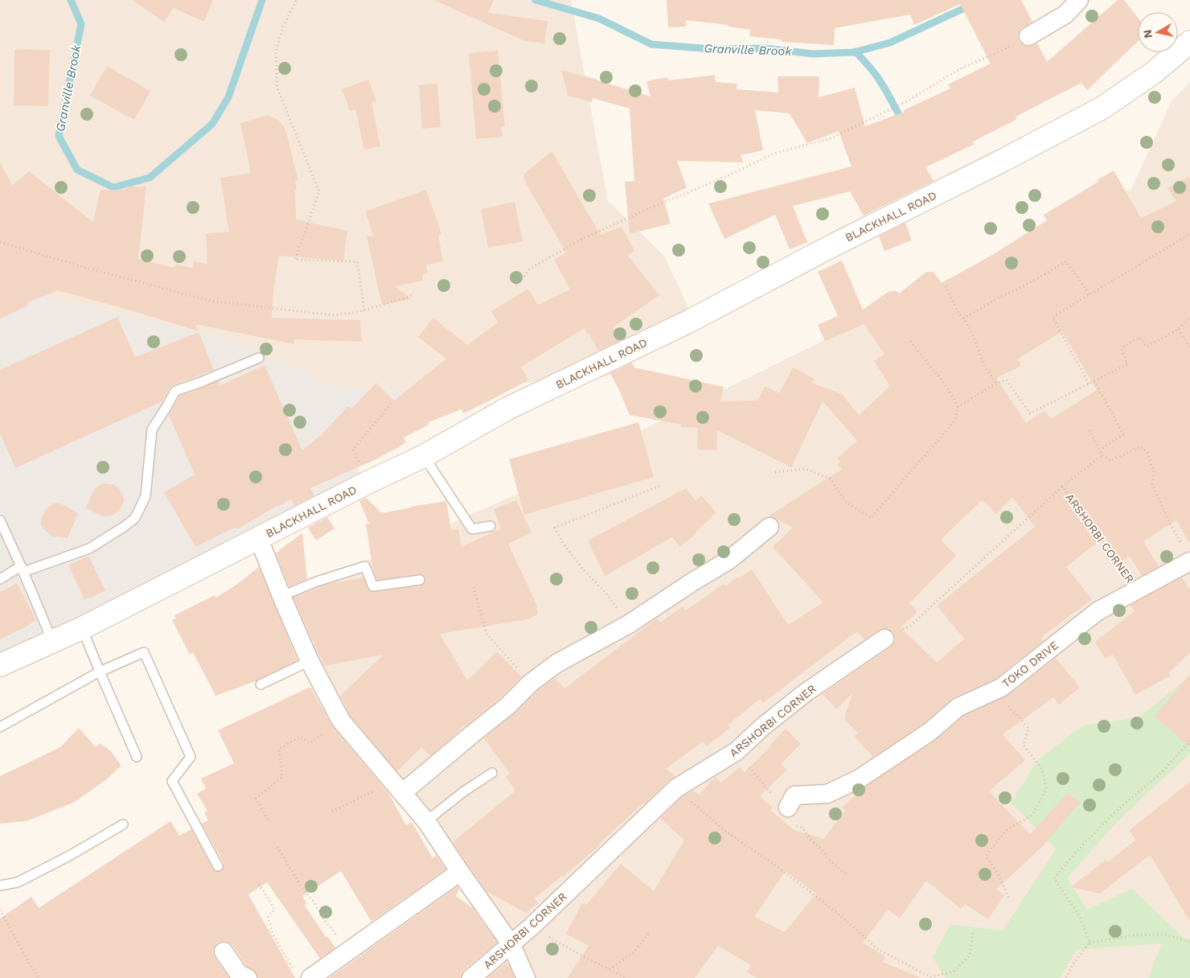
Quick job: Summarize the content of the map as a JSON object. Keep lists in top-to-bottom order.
{
  "streets": {
    "main road": ["BLACKHALL ROAD"],
    "street": ["ARSHORBI CORNER", "TOKO DRIVE"]
  },
  "crossings": [
    ["ARSHORBI CORNER", "TOKO DRIVE"]
  ],
  "water": ["Granville Brook"],
  "north": "left"
}
